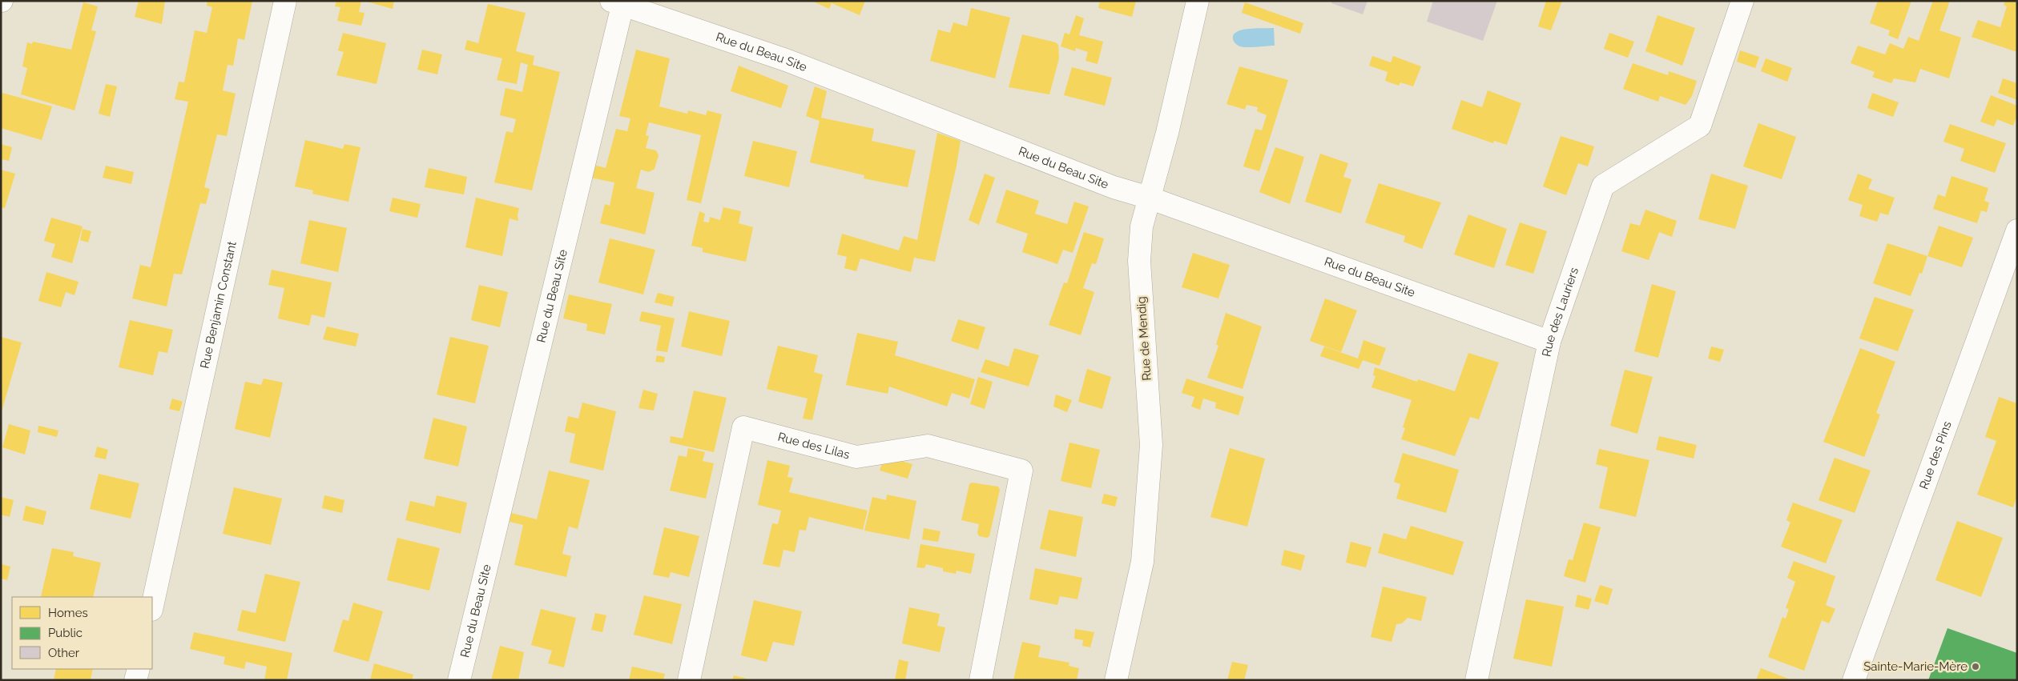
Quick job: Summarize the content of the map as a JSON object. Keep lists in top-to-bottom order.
{
  "streets": {
    "street": [
      "Rue du Beau Site",
      "Rue Benjamin Constant",
      "Rue des Lauriers",
      "Rue de Mendig",
      "Rue des Lilas",
      "Rue des Pins"
    ]
  },
  "crossings": [
    ["Rue du Beau Site", "Rue des Lauriers"],
    ["Rue du Beau Site", "Rue de Mendig"]
  ],
  "places": ["Sainte-Marie-Mère"],
  "legend": ["Homes", "Public", "Other"]
}
